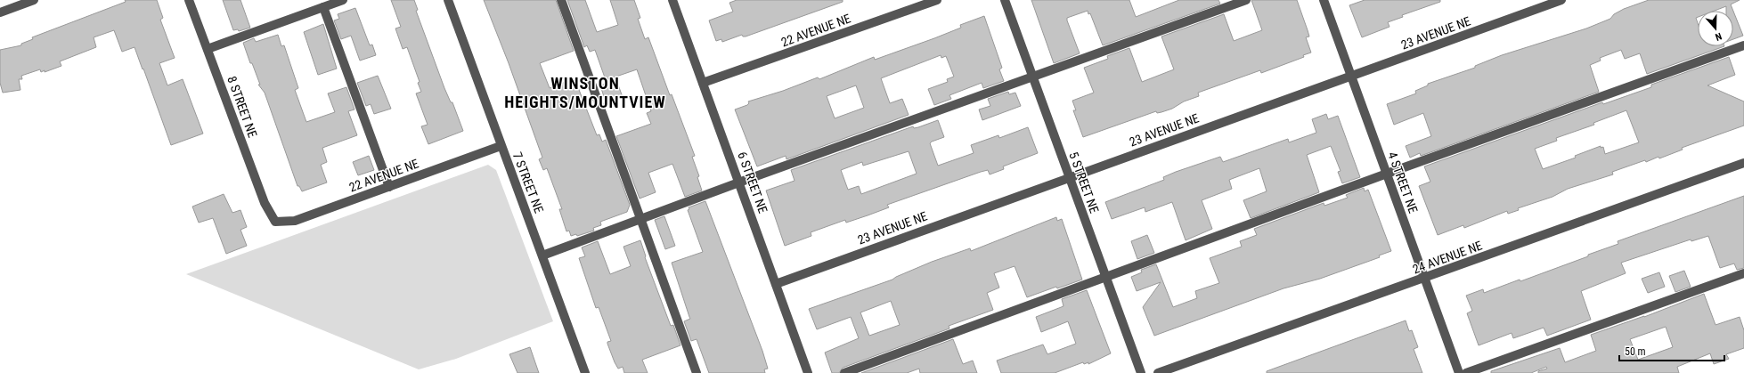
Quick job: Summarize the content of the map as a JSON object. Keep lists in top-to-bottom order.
{
  "streets": {
    "street": [
      "22 AVENUE NE",
      "23 AVENUE NE",
      "8 STREET NE",
      "7 STREET NE",
      "6 STREET NE",
      "5 STREET NE",
      "4 STREET NE",
      "24 AVENUE NE"
    ]
  },
  "crossings": [
    ["22 AVENUE NE", "8 STREET NE"],
    ["22 AVENUE NE", "7 STREET NE"],
    ["22 AVENUE NE", "6 STREET NE"],
    ["23 AVENUE NE", "6 STREET NE"],
    ["23 AVENUE NE", "5 STREET NE"],
    ["23 AVENUE NE", "4 STREET NE"],
    ["4 STREET NE", "24 AVENUE NE"]
  ],
  "districts": ["WINSTON HEIGHTS/MOUNTVIEW"],
  "scale_bar": "50 m",
  "north": "bottom"
}
